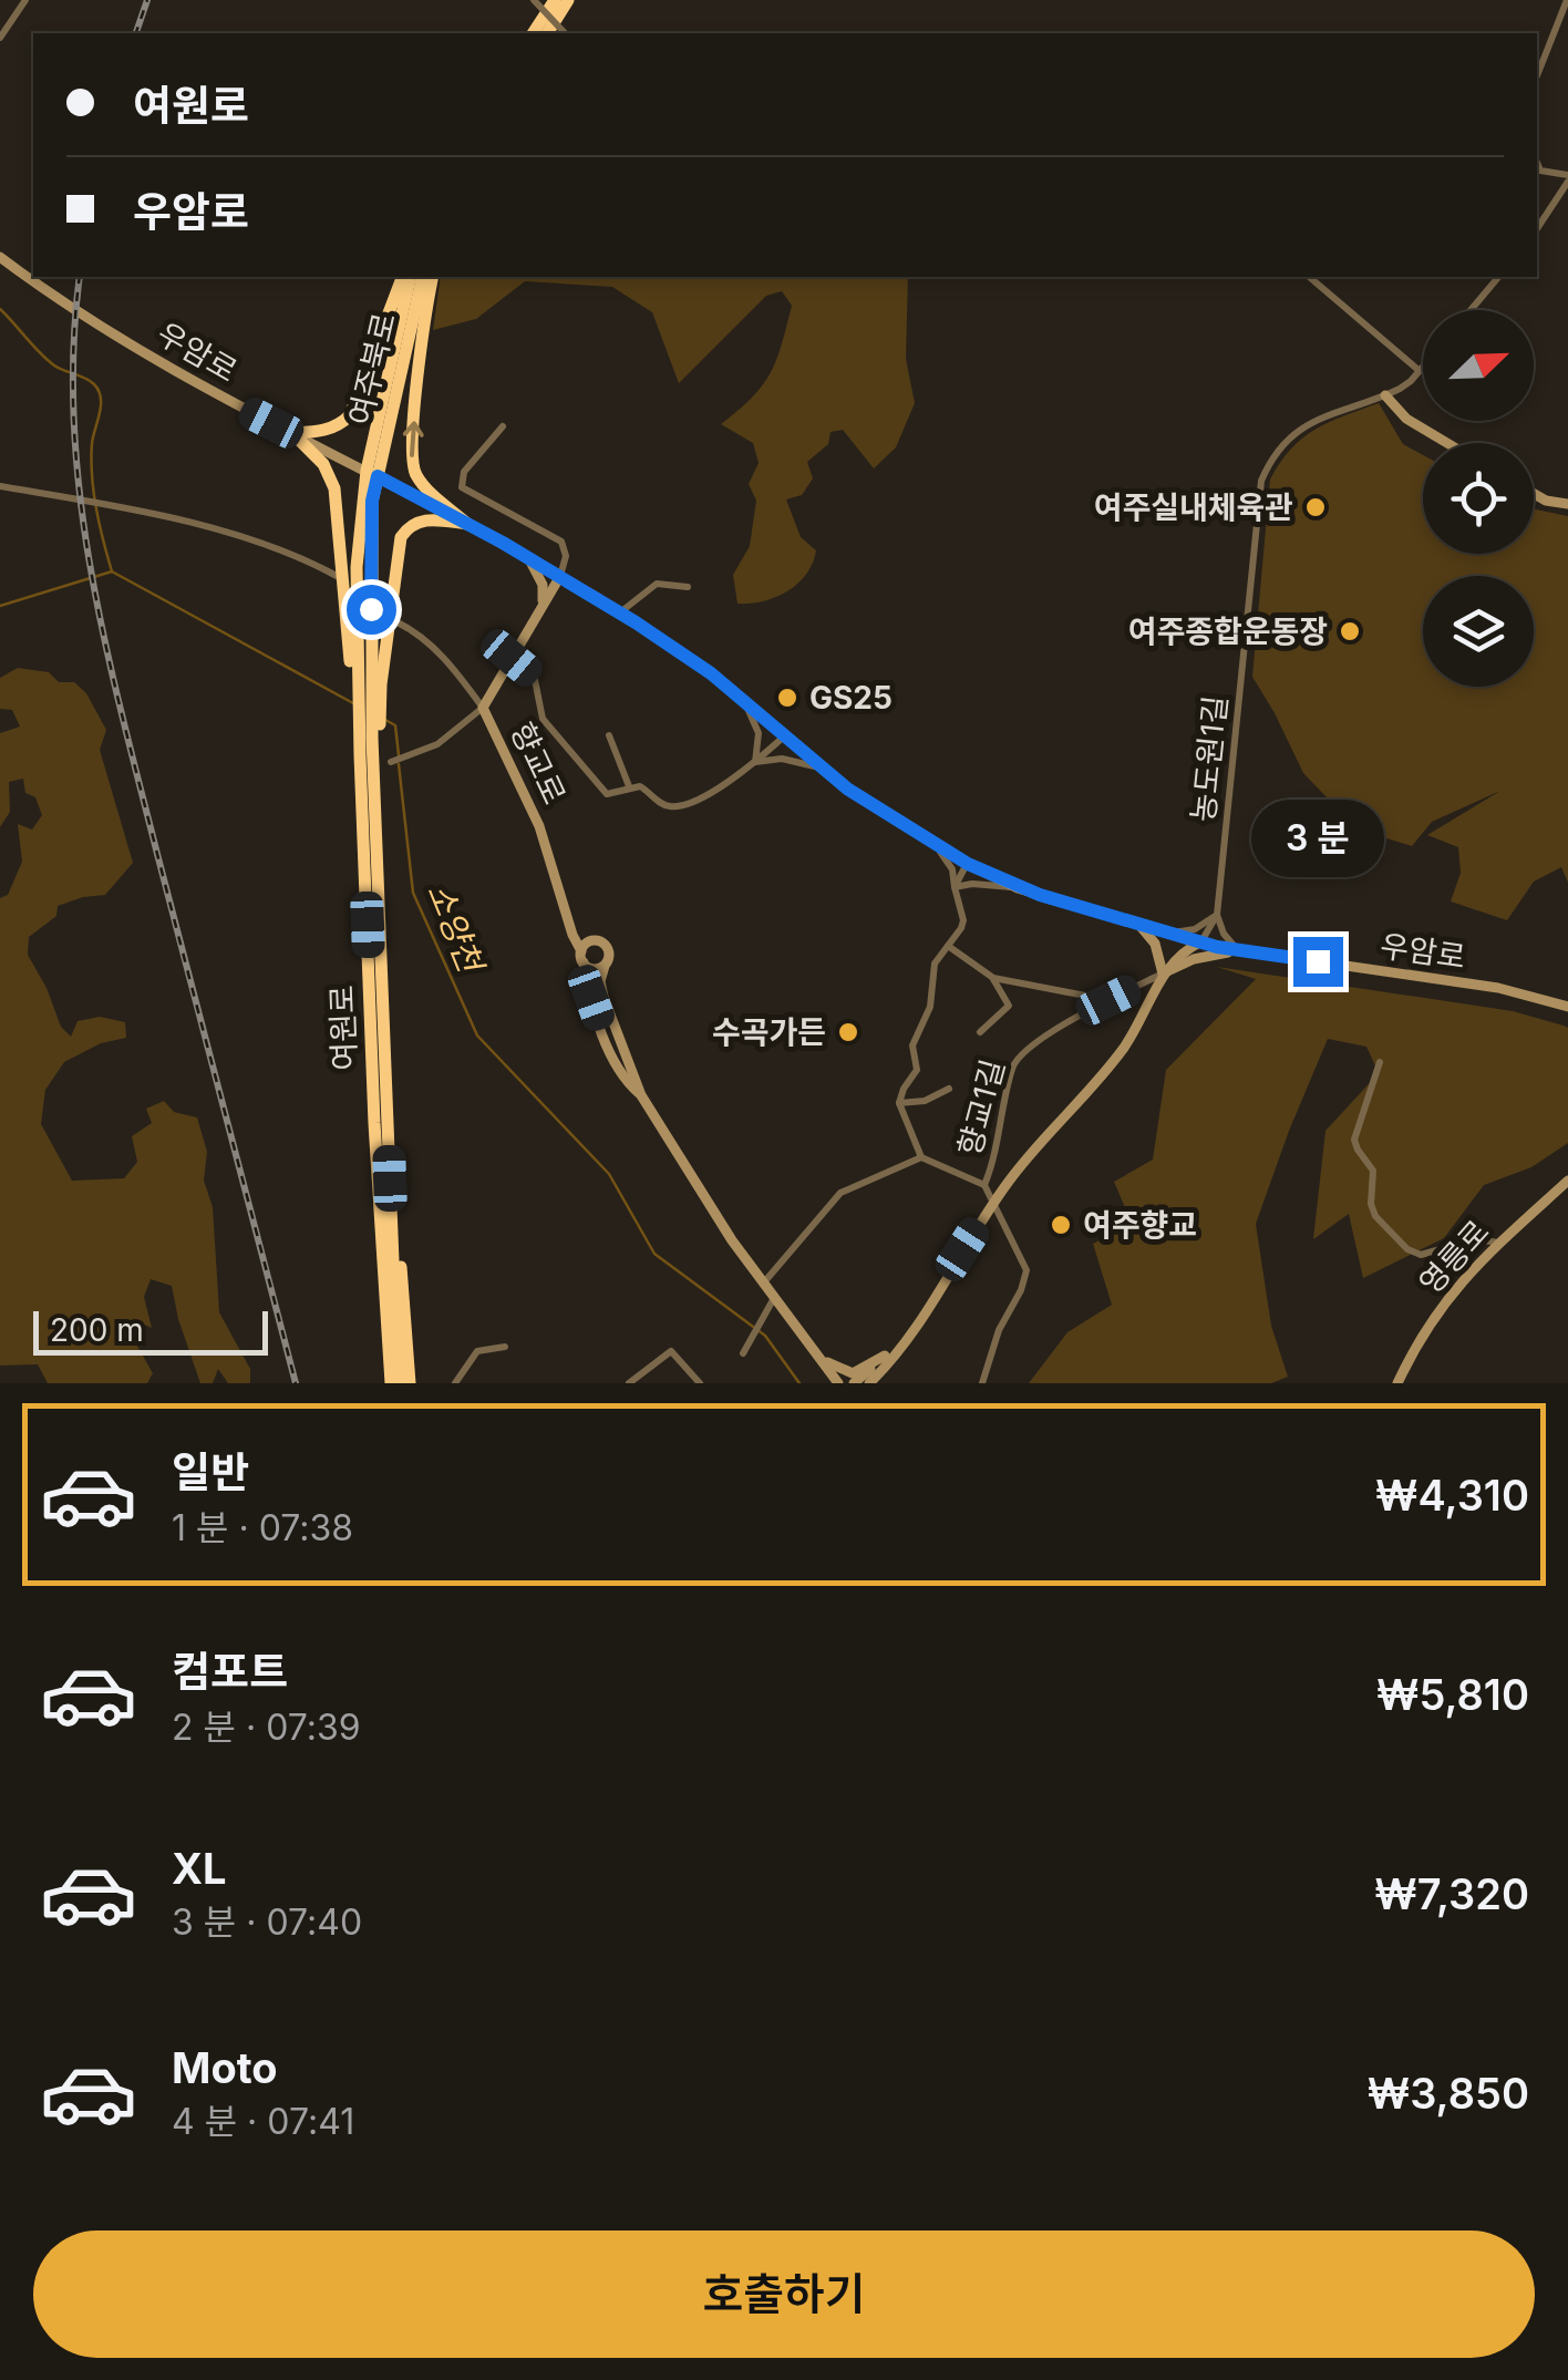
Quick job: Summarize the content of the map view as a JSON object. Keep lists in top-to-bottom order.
{
  "streets": {
    "highway": ["여주북로", "여원로"],
    "street": [
      "우암로",
      "농도원1길",
      "향교로",
      "향교1길",
      "영릉로"
    ]
  },
  "crossings": [
    ["우암로", "여주북로"],
    ["우암로", "농도원1길"],
    ["우암로", "향교로"],
    ["우암로", "여원로"],
    ["우암로", "향교1길"],
    ["여주북로", "여원로"],
    ["농도원1길", "향교1길"]
  ],
  "water": ["소양천"],
  "places": [
    "여주실내체육관",
    "여주종합운동장",
    "GS25",
    "수곡가든",
    "여주향교"
  ],
  "scale_bar": "200 m",
  "north": "top right",
  "page": {
    "banner": ["여원로", "우암로"],
    "bubble": "3 분",
    "scale": "200 m",
    "list": [
      {
        "name": "일반",
        "note": "1 분 · 07:38",
        "value": "₩4,310"
      },
      {
        "name": "컴포트",
        "note": "2 분 · 07:39",
        "value": "₩5,810"
      },
      {
        "name": "XL",
        "note": "3 분 · 07:40",
        "value": "₩7,320"
      },
      {
        "name": "Moto",
        "note": "4 분 · 07:41",
        "value": "₩3,850"
      }
    ],
    "buttons": "호출하기"
  }
}
